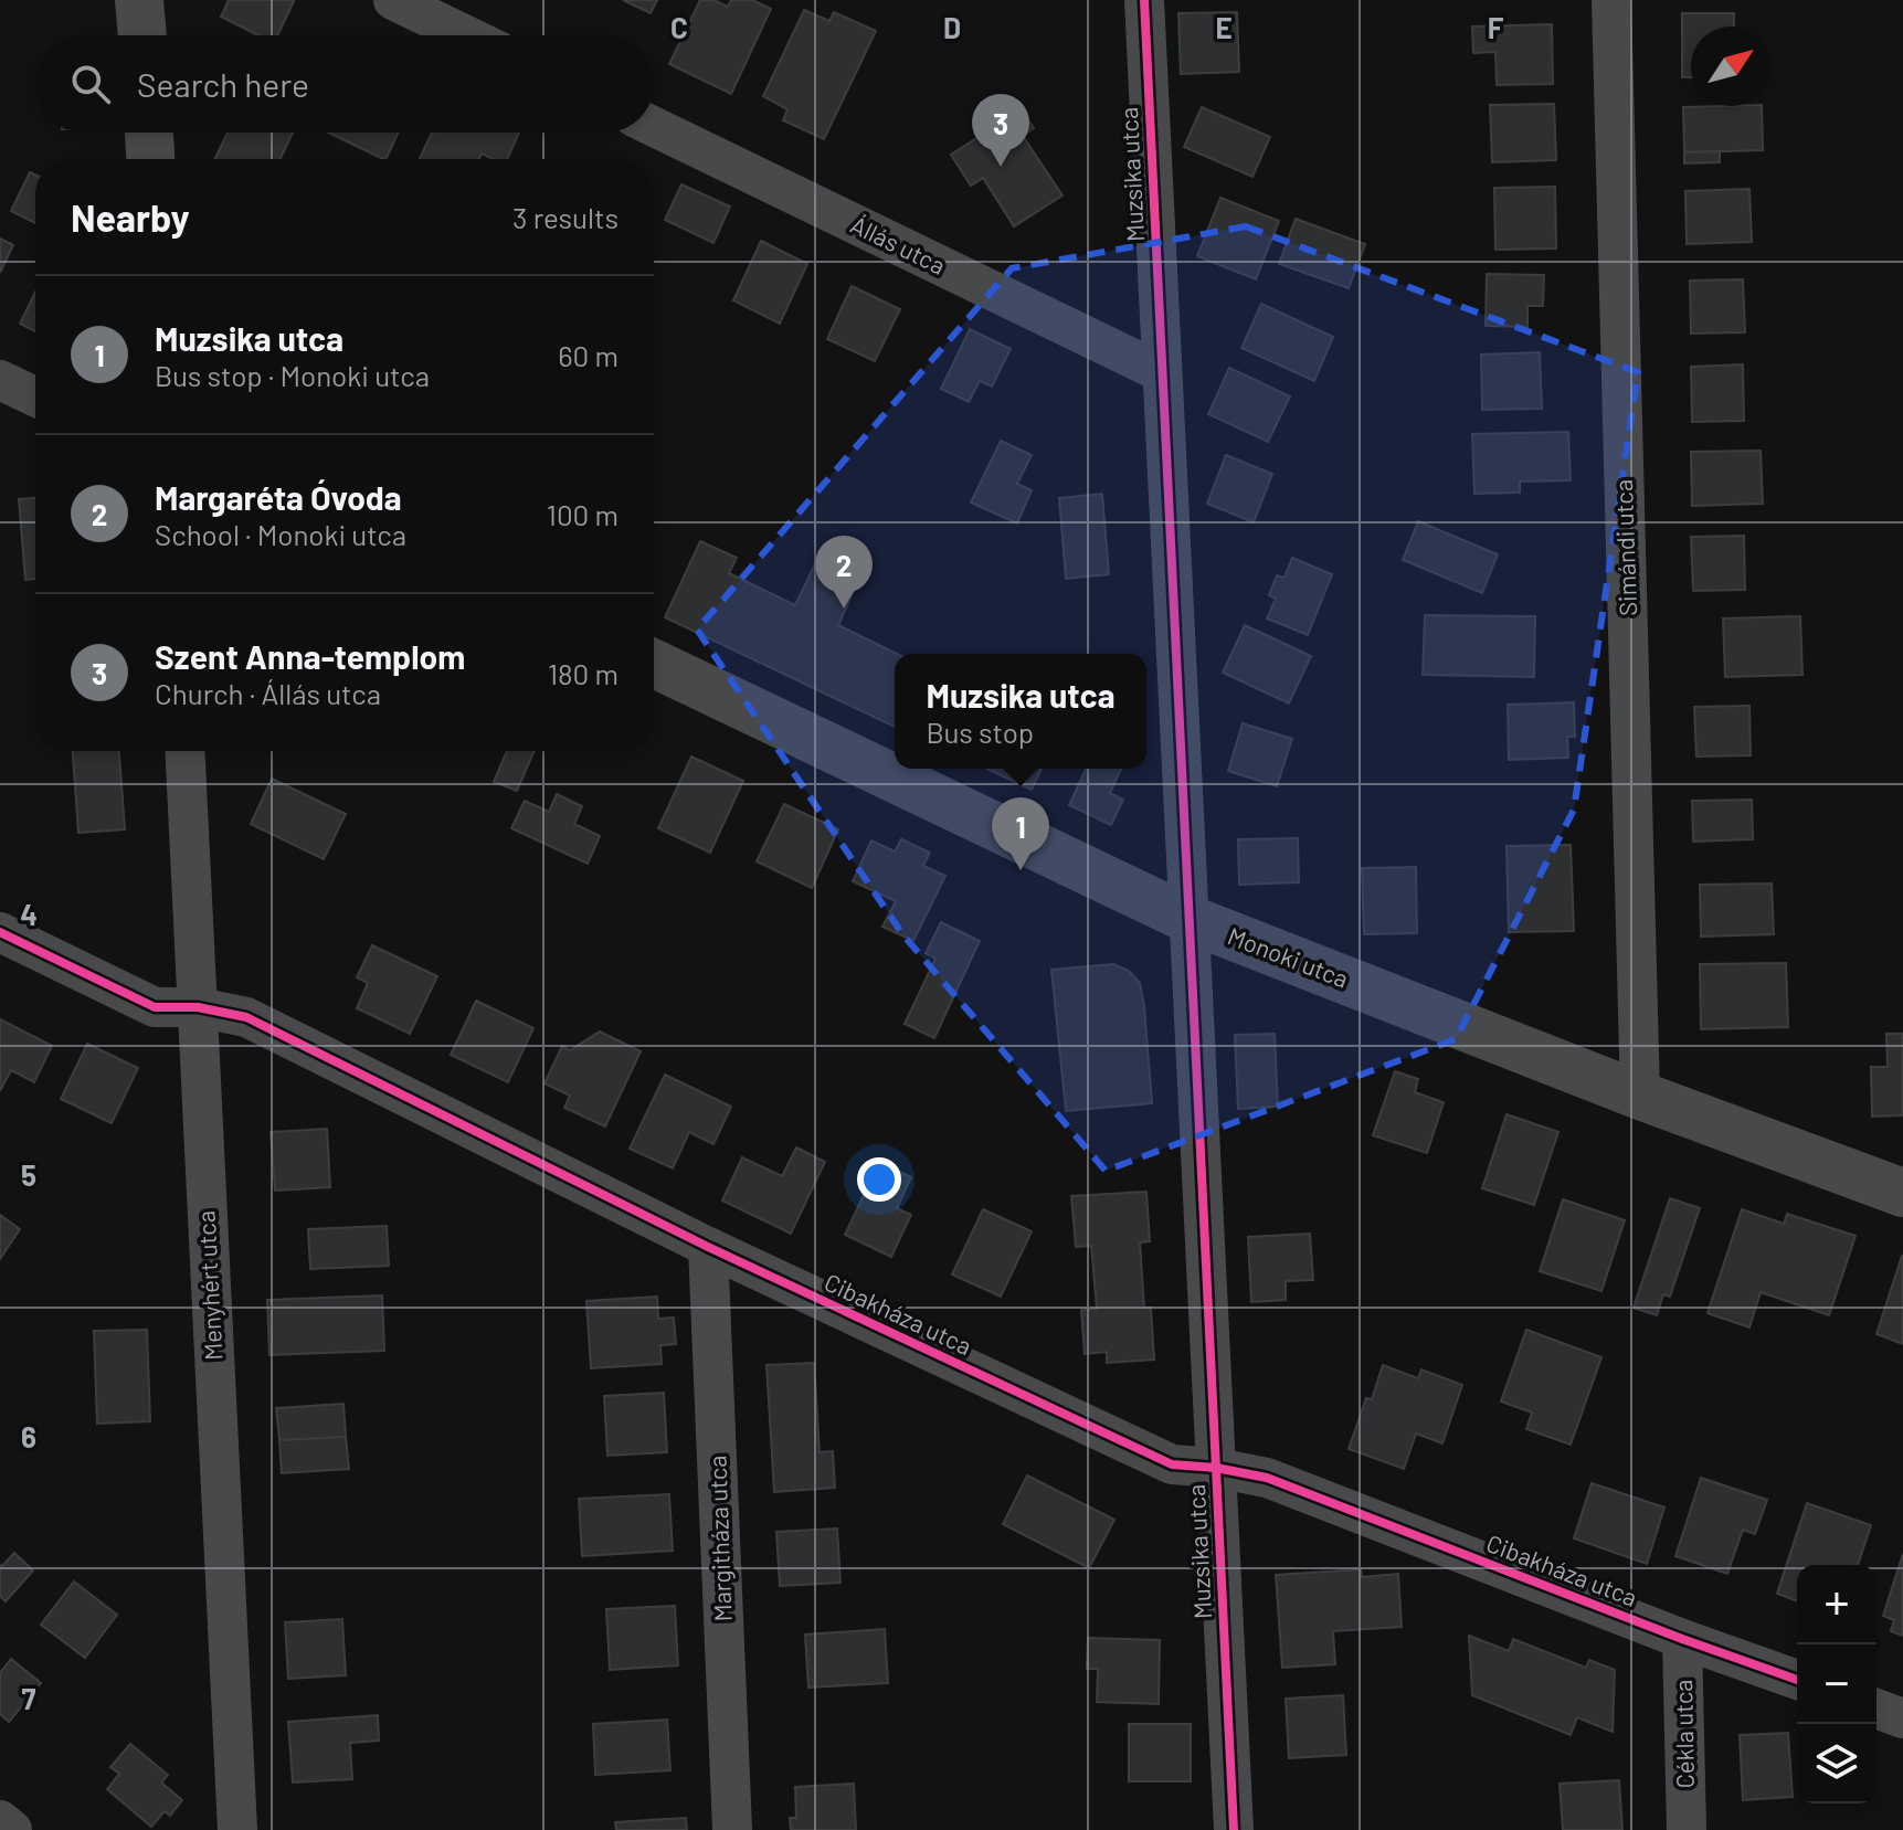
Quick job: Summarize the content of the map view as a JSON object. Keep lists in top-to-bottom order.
{
  "streets": {
    "street": [
      "Muzsika utca",
      "Állás utca",
      "Simándi utca",
      "Monoki utca",
      "Menyhért utca",
      "Cibakháza utca",
      "Margitháza utca",
      "Cékla utca"
    ]
  },
  "crossings": [
    ["Muzsika utca", "Állás utca"],
    ["Muzsika utca", "Monoki utca"],
    ["Muzsika utca", "Cibakháza utca"],
    ["Simándi utca", "Monoki utca"],
    ["Menyhért utca", "Cibakháza utca"],
    ["Cibakháza utca", "Margitháza utca"],
    ["Cibakháza utca", "Cékla utca"]
  ],
  "north": "top right",
  "page": {
    "search": "Search here",
    "pins": ["3", "2", "1"],
    "heading": ["Nearby", "3 results"],
    "list": [
      {
        "mark": "1",
        "name": "Muzsika utca",
        "note": "Bus stop · Monoki utca",
        "value": "60 m"
      },
      {
        "mark": "2",
        "name": "Margaréta Óvoda",
        "note": "School · Monoki utca",
        "value": "100 m"
      },
      {
        "mark": "3",
        "name": "Szent Anna-templom",
        "note": "Church · Állás utca",
        "value": "180 m"
      }
    ],
    "popup": ["Muzsika utca", "Bus stop"],
    "map_buttons": ["+", "−"]
  },
  "grid": {
    "columns": [
      "C",
      "D",
      "E",
      "F"
    ],
    "rows": [
      "4",
      "5",
      "6",
      "7"
    ]
  }
}
